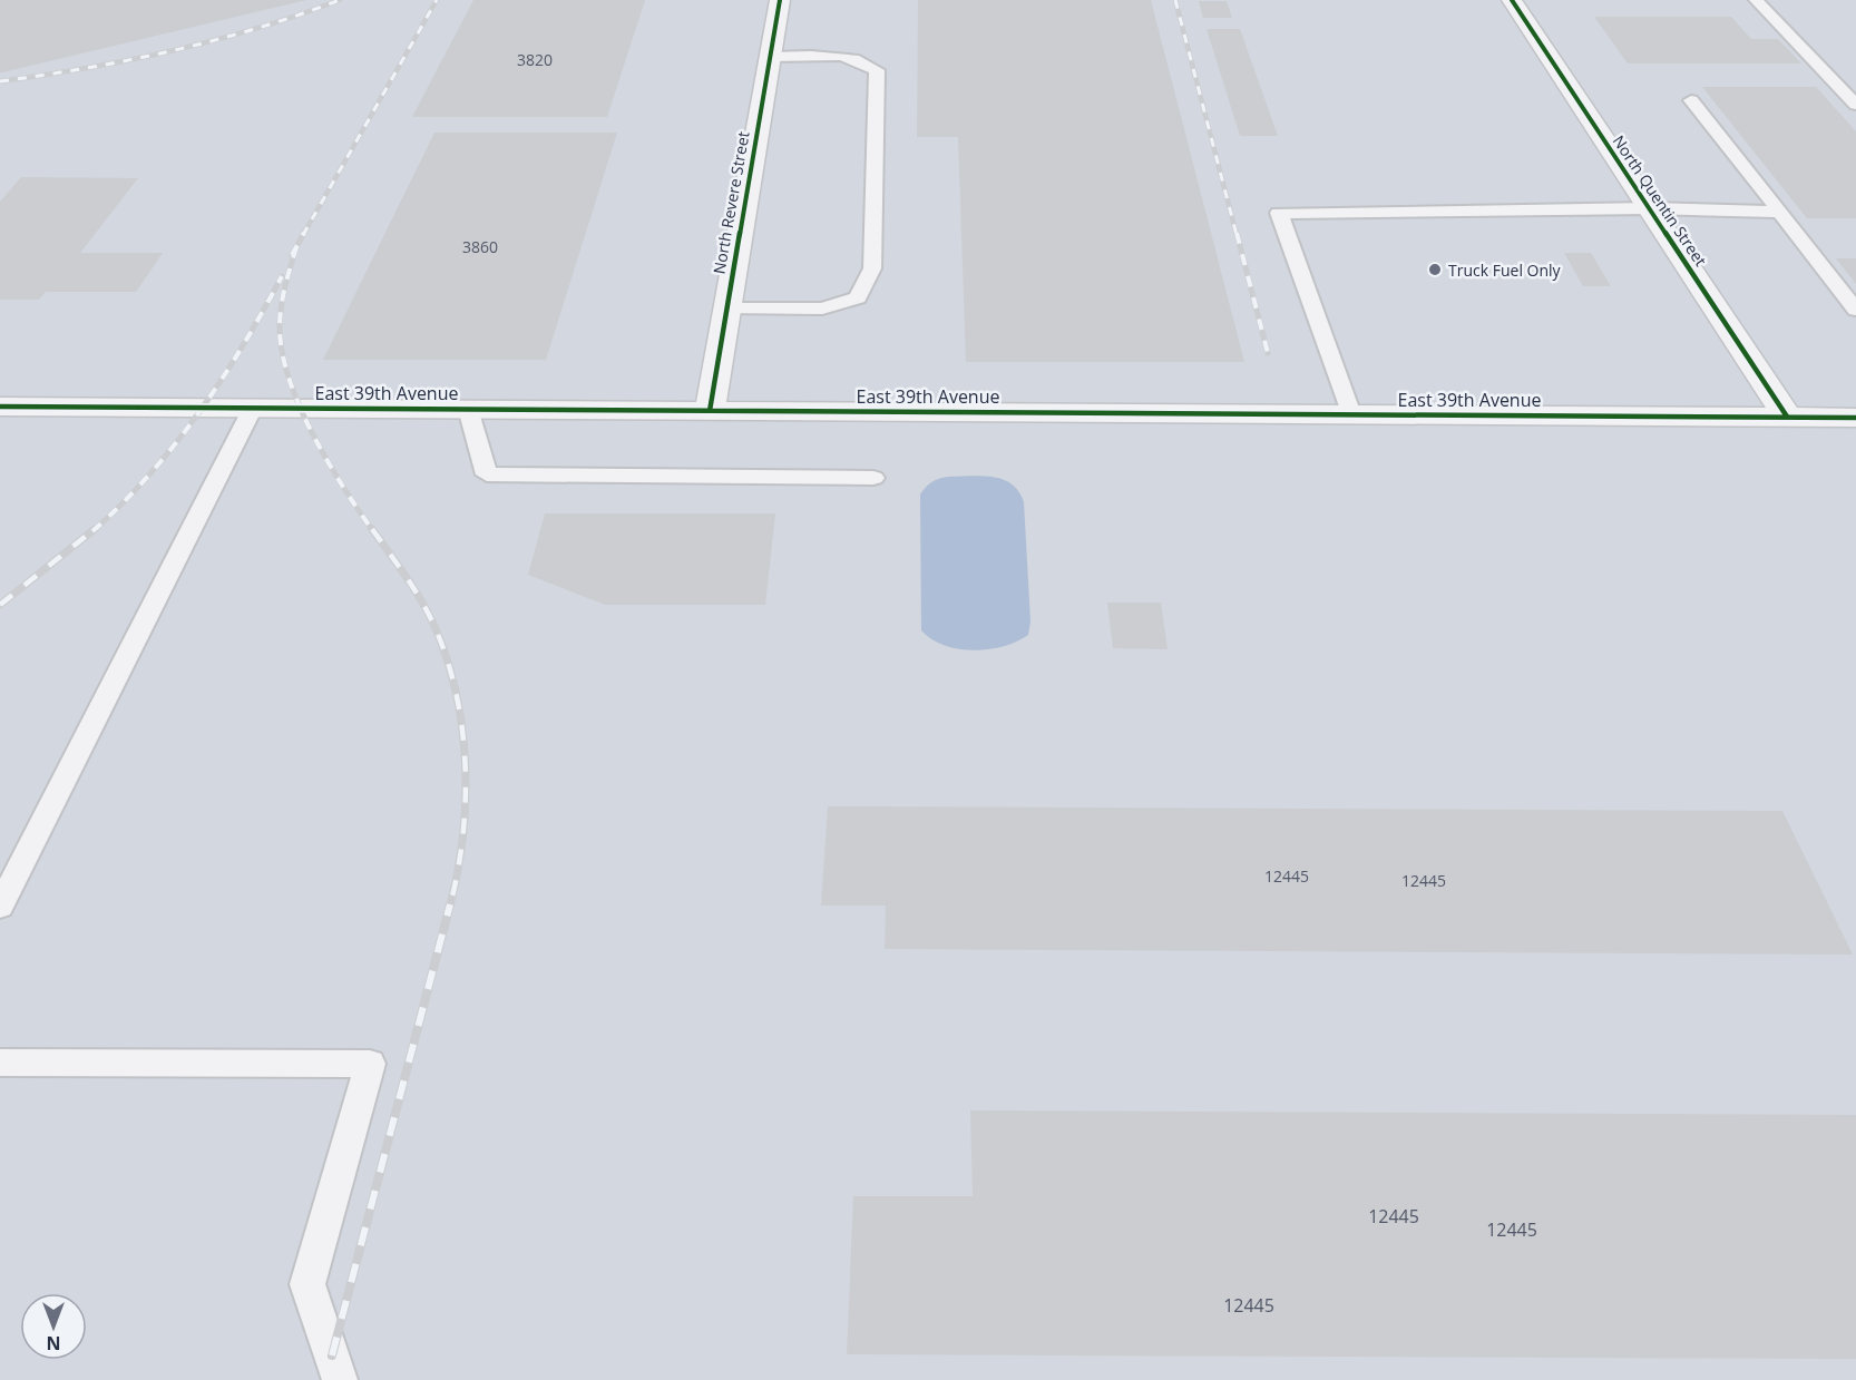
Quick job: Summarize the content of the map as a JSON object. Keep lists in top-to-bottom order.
{
  "streets": {
    "street": ["North Quentin Street", "North Revere Street", "East 39th Avenue"]
  },
  "crossings": [
    ["North Quentin Street", "East 39th Avenue"],
    ["North Revere Street", "East 39th Avenue"]
  ],
  "places": ["Truck Fuel Only"],
  "house_numbers": [
    "3820",
    "3860",
    "12445",
    "12445",
    "12445",
    "12445",
    "12445"
  ],
  "north": "bottom"
}
